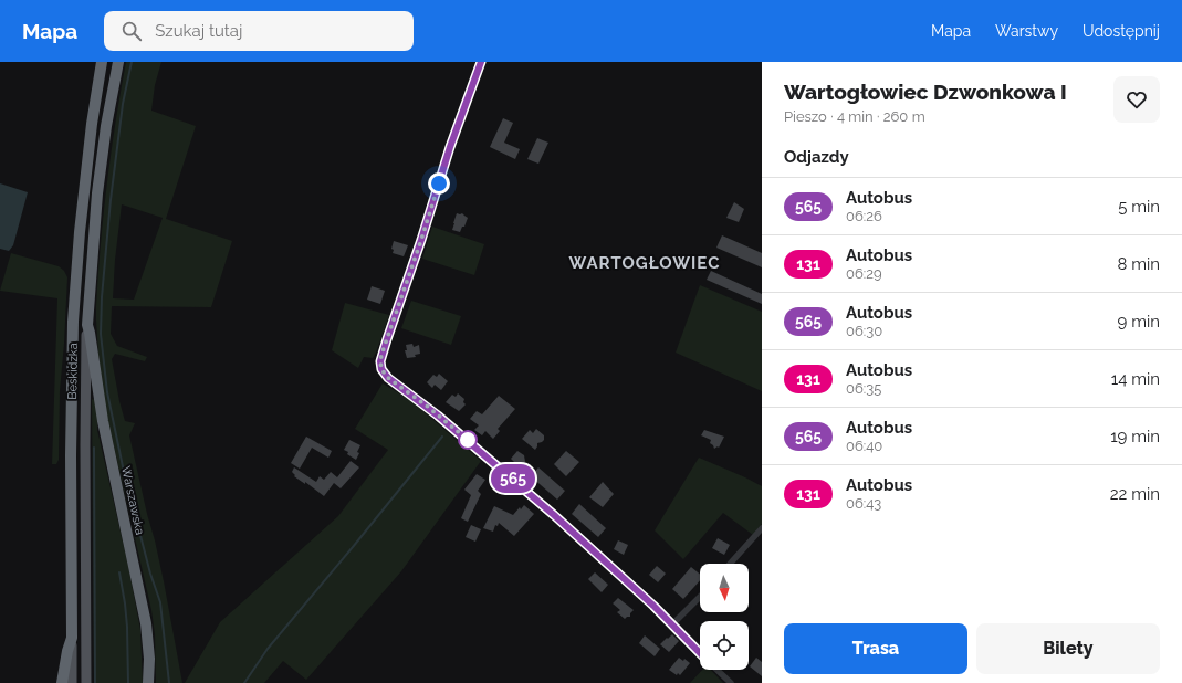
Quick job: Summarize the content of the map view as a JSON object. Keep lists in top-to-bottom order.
{
  "streets": {
    "highway": ["Beskidzka", "Warszawska"]
  },
  "crossings": [
    ["Beskidzka", "Warszawska"]
  ],
  "districts": ["WARTOGŁOWIEC"],
  "lines": ["bus line 565"],
  "north": "bottom",
  "page": {
    "header": "Mapa",
    "search": "Szukaj tutaj",
    "nav": ["Mapa", "Warstwy", "Udostępnij"],
    "on_map": "565",
    "heading": [
      ["Wartogłowiec Dzwonkowa I", "Pieszo · 4 min · 260 m"],
      "Odjazdy"
    ],
    "list": [
      {
        "mark": "565",
        "name": "Autobus",
        "note": "06:26",
        "value": "5 min"
      },
      {
        "mark": "131",
        "name": "Autobus",
        "note": "06:29",
        "value": "8 min"
      },
      {
        "mark": "565",
        "name": "Autobus",
        "note": "06:30",
        "value": "9 min"
      },
      {
        "mark": "131",
        "name": "Autobus",
        "note": "06:35",
        "value": "14 min"
      },
      {
        "mark": "565",
        "name": "Autobus",
        "note": "06:40",
        "value": "19 min"
      },
      {
        "mark": "131",
        "name": "Autobus",
        "note": "06:43",
        "value": "22 min"
      }
    ],
    "buttons": ["Trasa", "Bilety"]
  }
}
